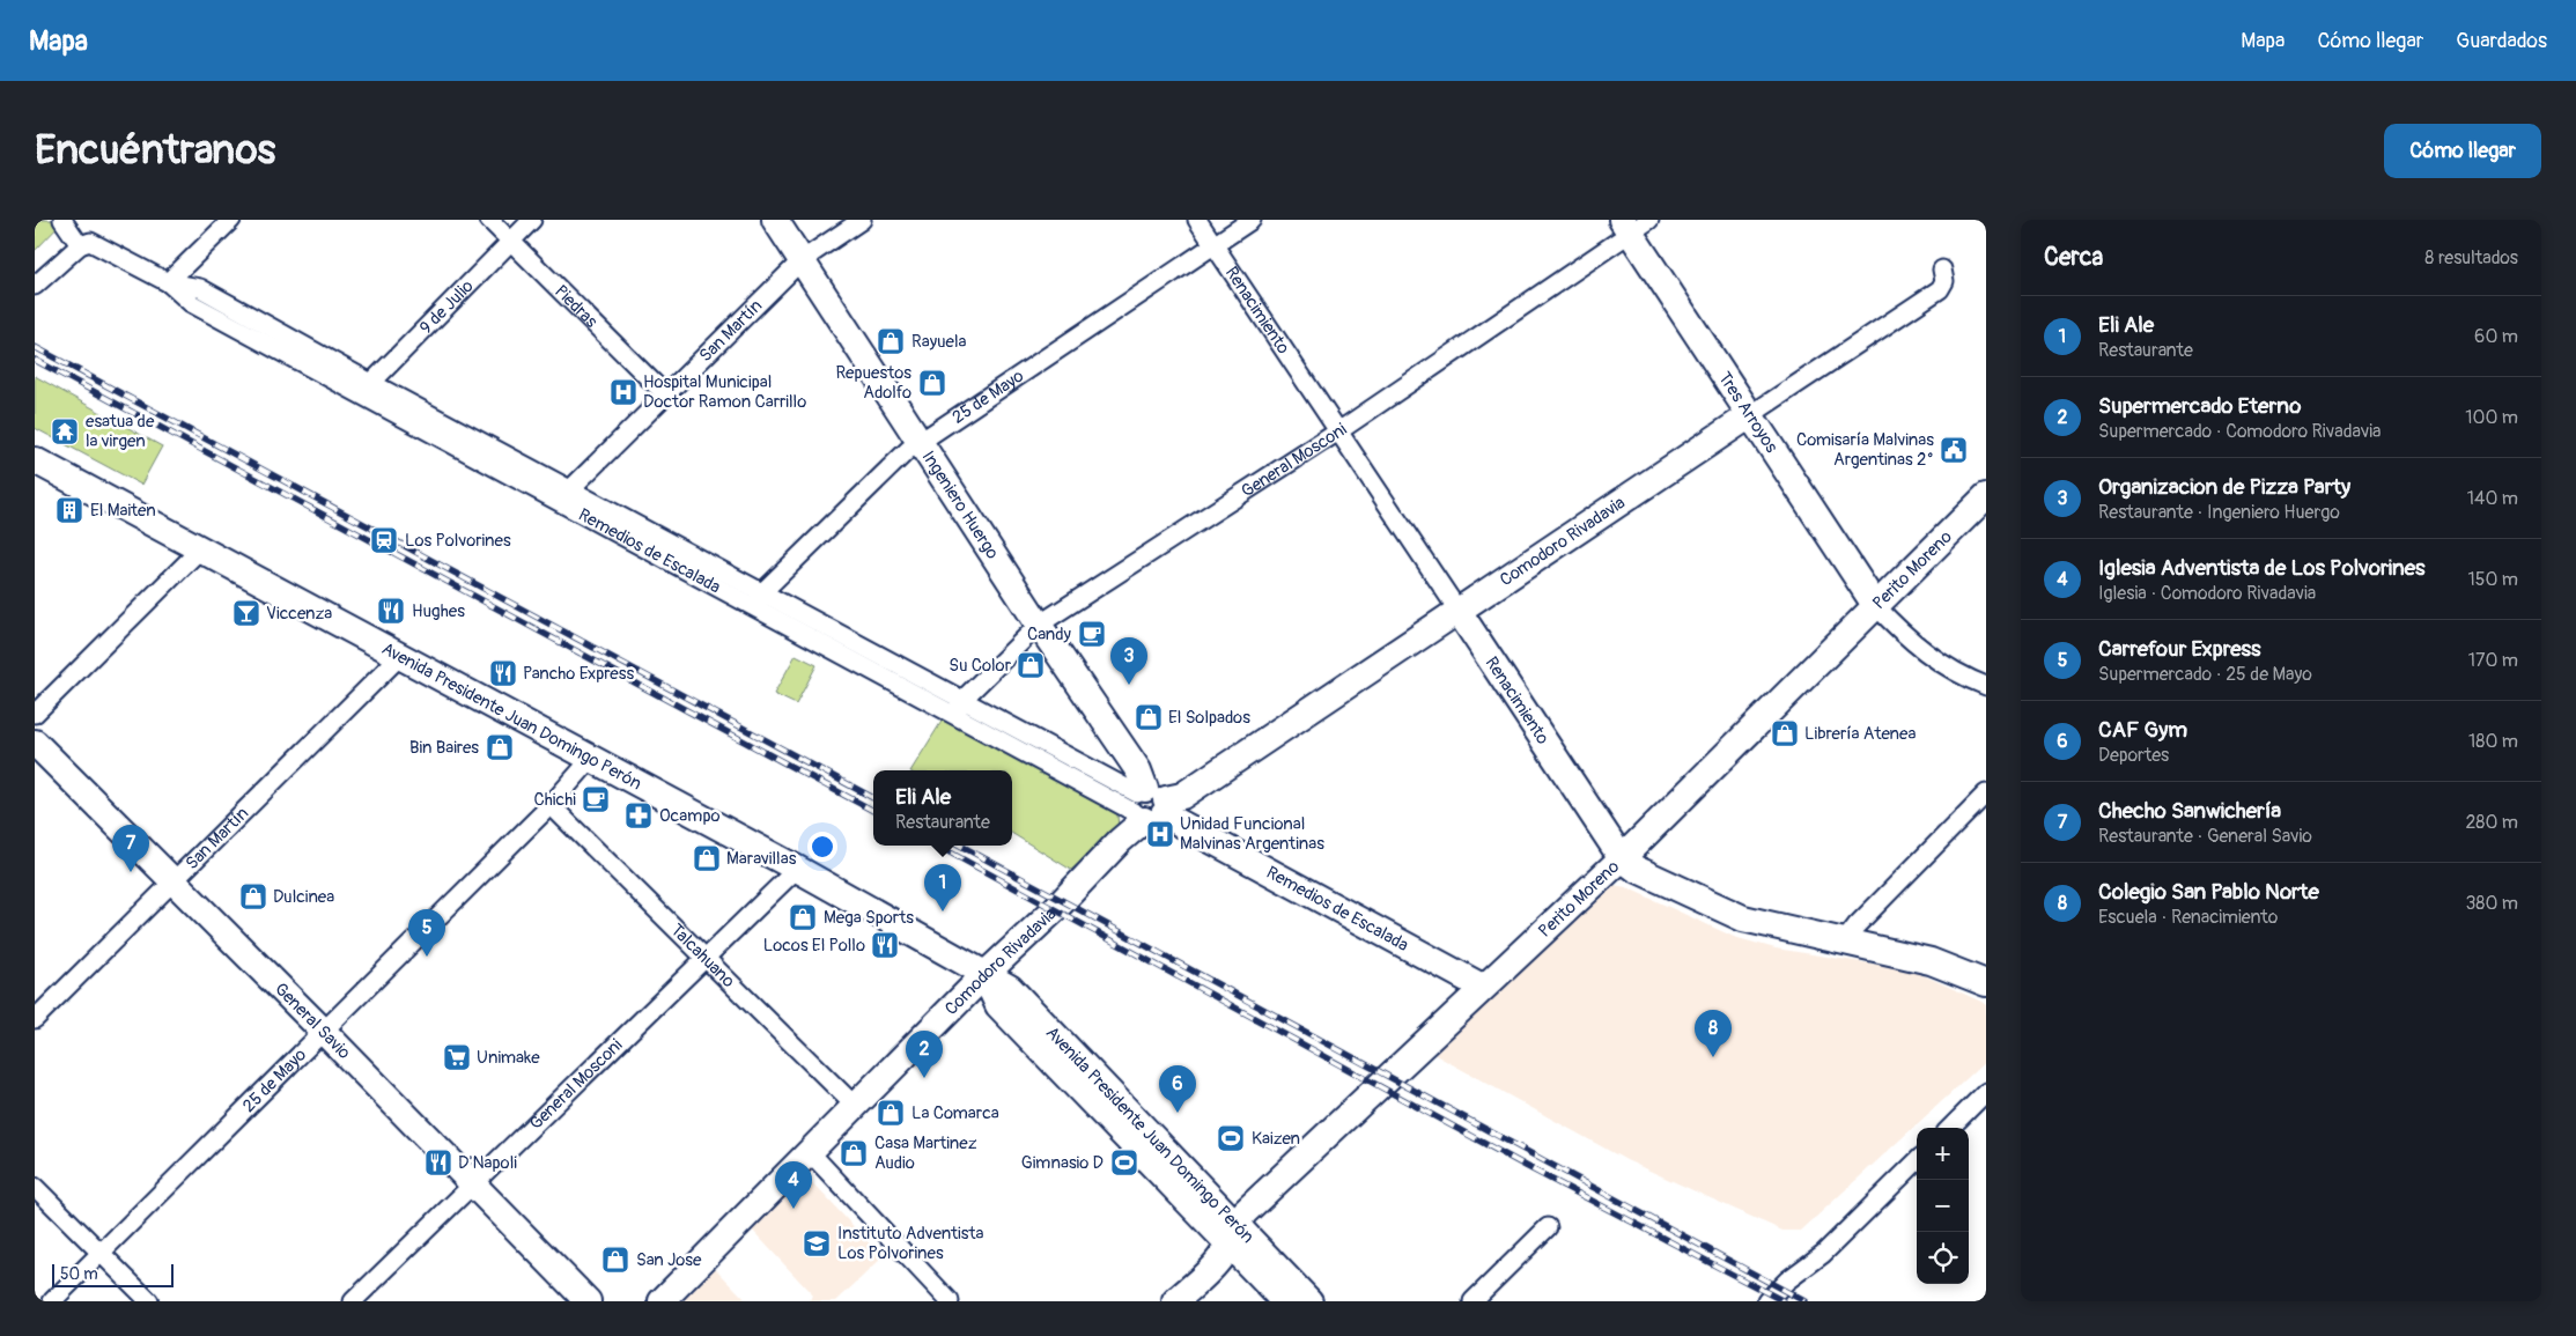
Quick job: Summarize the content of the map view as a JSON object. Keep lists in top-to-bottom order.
{
  "streets": {
    "street": [
      "9 de Julio",
      "Piedras",
      "Renacimiento",
      "San Martín",
      "25 de Mayo",
      "Tres Arroyos",
      "General Mosconi",
      "Ingeniero Huergo",
      "Comodoro Rivadavia",
      "Remedios de Escalada",
      "Perito Moreno",
      "Avenida Presidente Juan Domingo Perón",
      "Talcahuano",
      "General Savio"
    ]
  },
  "crossings": [
    ["9 de Julio", "Piedras"],
    ["9 de Julio", "Remedios de Escalada"],
    ["Piedras", "San Martín"],
    ["Renacimiento", "25 de Mayo"],
    ["Renacimiento", "General Mosconi"],
    ["Renacimiento", "Comodoro Rivadavia"],
    ["Renacimiento", "Perito Moreno"],
    ["San Martín", "Ingeniero Huergo"],
    ["San Martín", "Remedios de Escalada"],
    ["San Martín", "Avenida Presidente Juan Domingo Perón"],
    ["San Martín", "General Savio"],
    ["25 de Mayo", "Ingeniero Huergo"],
    ["25 de Mayo", "Remedios de Escalada"],
    ["25 de Mayo", "Avenida Presidente Juan Domingo Perón"],
    ["25 de Mayo", "Talcahuano"],
    ["25 de Mayo", "General Savio"],
    ["Tres Arroyos", "General Mosconi"],
    ["Tres Arroyos", "Comodoro Rivadavia"],
    ["Tres Arroyos", "Perito Moreno"],
    ["General Mosconi", "Ingeniero Huergo"],
    ["General Mosconi", "Remedios de Escalada"],
    ["General Mosconi", "Avenida Presidente Juan Domingo Perón"],
    ["General Mosconi", "Talcahuano"],
    ["General Mosconi", "General Savio"],
    ["Ingeniero Huergo", "Comodoro Rivadavia"],
    ["Ingeniero Huergo", "Remedios de Escalada"],
    ["Comodoro Rivadavia", "Remedios de Escalada"],
    ["Comodoro Rivadavia", "Avenida Presidente Juan Domingo Perón"],
    ["Comodoro Rivadavia", "Talcahuano"],
    ["Remedios de Escalada", "Perito Moreno"],
    ["Perito Moreno", "Avenida Presidente Juan Domingo Perón"]
  ],
  "places": {
    "shop": [
      "Rayuela",
      "Repuestos Adolfo",
      "Su Color",
      "El Solpados",
      "Librería Atenea",
      "Bin Baires",
      "Maravillas",
      "Dulcinea",
      "Mega Sports",
      "La Comarca",
      "Casa Martinez Audio",
      "San Jose"
    ],
    "hospital": ["Hospital Municipal Doctor Ramon Carrillo", "Unidad Funcional Malvinas Argentinas"],
    "temple": ["esatua de la virgen"],
    "public building": ["Comisaría Malvinas Argentinas 2°"],
    "building": ["El Maiten"],
    "station": ["Los Polvorines"],
    "restaurant": [
      "Hughes",
      "Pancho Express",
      "Locos El Pollo",
      "D'Napoli"
    ],
    "bar": ["Viccenza"],
    "cafe": ["Candy", "Chichi"],
    "pharmacy": ["Ocampo"],
    "supermarket": ["Unimake"],
    "sports": ["Kaizen", "Gimnasio D"],
    "school or university": ["Instituto Adventista Los Polvorines"]
  },
  "scale_bar": "50 m",
  "page": {
    "header": "Mapa",
    "nav": ["Mapa", "Cómo llegar", "Guardados"],
    "buttons": "Cómo llegar",
    "title": "Encuéntranos",
    "heading": ["Cerca", "8 resultados"],
    "list": [
      {
        "mark": "1",
        "name": "Eli Ale",
        "note": "Restaurante",
        "value": "60 m"
      },
      {
        "mark": "2",
        "name": "Supermercado Eterno",
        "note": "Supermercado · Comodoro Rivadavia",
        "value": "100 m"
      },
      {
        "mark": "3",
        "name": "Organizacion de Pizza Party",
        "note": "Restaurante · Ingeniero Huergo",
        "value": "140 m"
      },
      {
        "mark": "4",
        "name": "Iglesia Adventista de Los Polvorines",
        "note": "Iglesia · Comodoro Rivadavia",
        "value": "150 m"
      },
      {
        "mark": "5",
        "name": "Carrefour Express",
        "note": "Supermercado · 25 de Mayo",
        "value": "170 m"
      },
      {
        "mark": "6",
        "name": "CAF Gym",
        "note": "Deportes",
        "value": "180 m"
      },
      {
        "mark": "7",
        "name": "Checho Sanwichería",
        "note": "Restaurante · General Savio",
        "value": "280 m"
      },
      {
        "mark": "8",
        "name": "Colegio San Pablo Norte",
        "note": "Escuela · Renacimiento",
        "value": "380 m"
      }
    ],
    "pins": [
      "3",
      "7",
      "1",
      "5",
      "8",
      "2",
      "6",
      "4"
    ],
    "popup": ["Eli Ale", "Restaurante"],
    "map_buttons": ["+", "−"],
    "scale": "50 m"
  }
}
